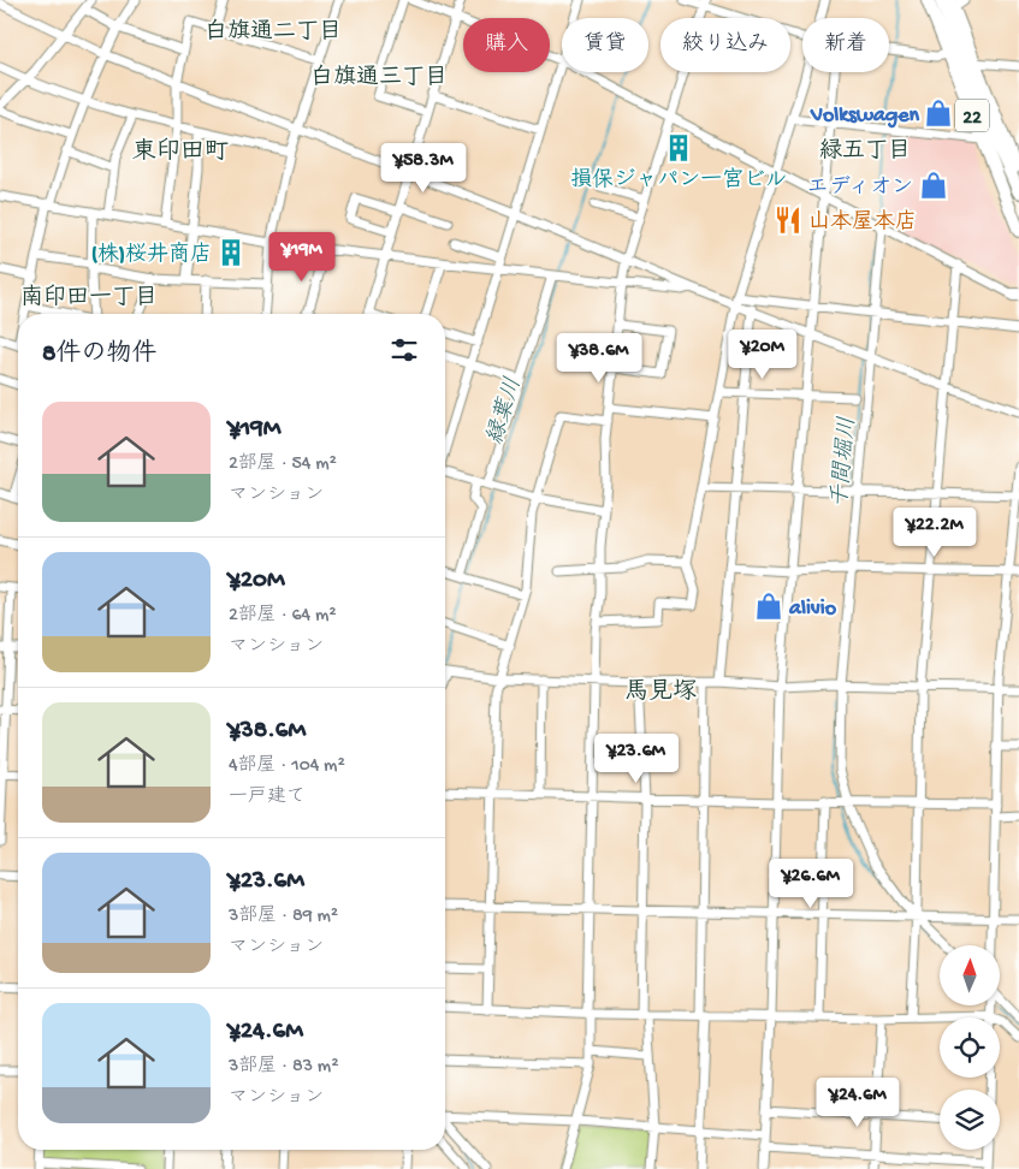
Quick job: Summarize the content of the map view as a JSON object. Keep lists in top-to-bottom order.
{
  "streets": {
    "highway": ["22"]
  },
  "districts": [
    "白旗通二丁目",
    "白旗通三丁目",
    "緑五丁目",
    "東印田町",
    "南印田一丁目",
    "馬見塚"
  ],
  "water": ["縁葉川", "千間堀川"],
  "places": {
    "shop": ["Volkswagen", "エディオン", "alivio"],
    "building": ["損保ジャパン一宮ビル", "(株)桜井商店"],
    "restaurant": ["山本屋本店"]
  },
  "north": "top",
  "page": {
    "chip": [
      "購入",
      "賃貸",
      "絞り込み",
      "新着"
    ],
    "price": [
      "¥58.3M",
      "¥19M",
      "¥20M",
      "¥38.6M",
      "¥22.2M",
      "¥23.6M",
      "¥26.6M",
      "¥24.6M"
    ],
    "heading": "8件の物件",
    "list": [
      {
        "name": "¥19M",
        "note": "2部屋 · 54 m² · マンション"
      },
      {
        "name": "¥20M",
        "note": "2部屋 · 64 m² · マンション"
      },
      {
        "name": "¥38.6M",
        "note": "4部屋 · 104 m² · 一戸建て"
      },
      {
        "name": "¥23.6M",
        "note": "3部屋 · 89 m² · マンション"
      },
      {
        "name": "¥24.6M",
        "note": "3部屋 · 83 m² · マンション"
      }
    ]
  }
}
